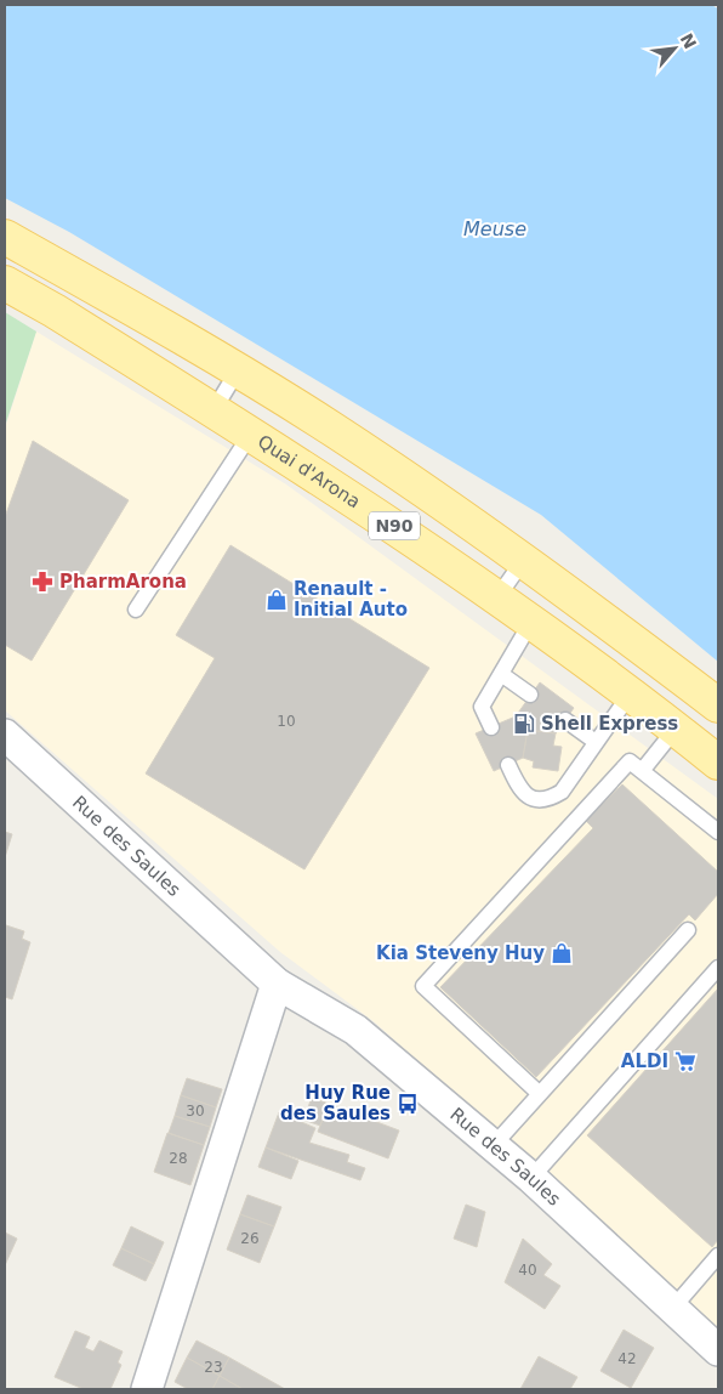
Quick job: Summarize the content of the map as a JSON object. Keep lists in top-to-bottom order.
{
  "streets": {
    "main road": ["Quai d'Arona", "N90"],
    "street": ["Rue des Saules"]
  },
  "water": ["Meuse"],
  "places": {
    "pharmacy": ["PharmArona"],
    "shop": ["Renault - Initial Auto", "Kia Steveny Huy"],
    "fuel station": ["Shell Express"],
    "supermarket": ["ALDI"],
    "bus stop": ["Huy Rue des Saules"]
  },
  "house_numbers": [
    "10",
    "30",
    "28",
    "26",
    "40",
    "42",
    "23"
  ],
  "north": "top right"
}
